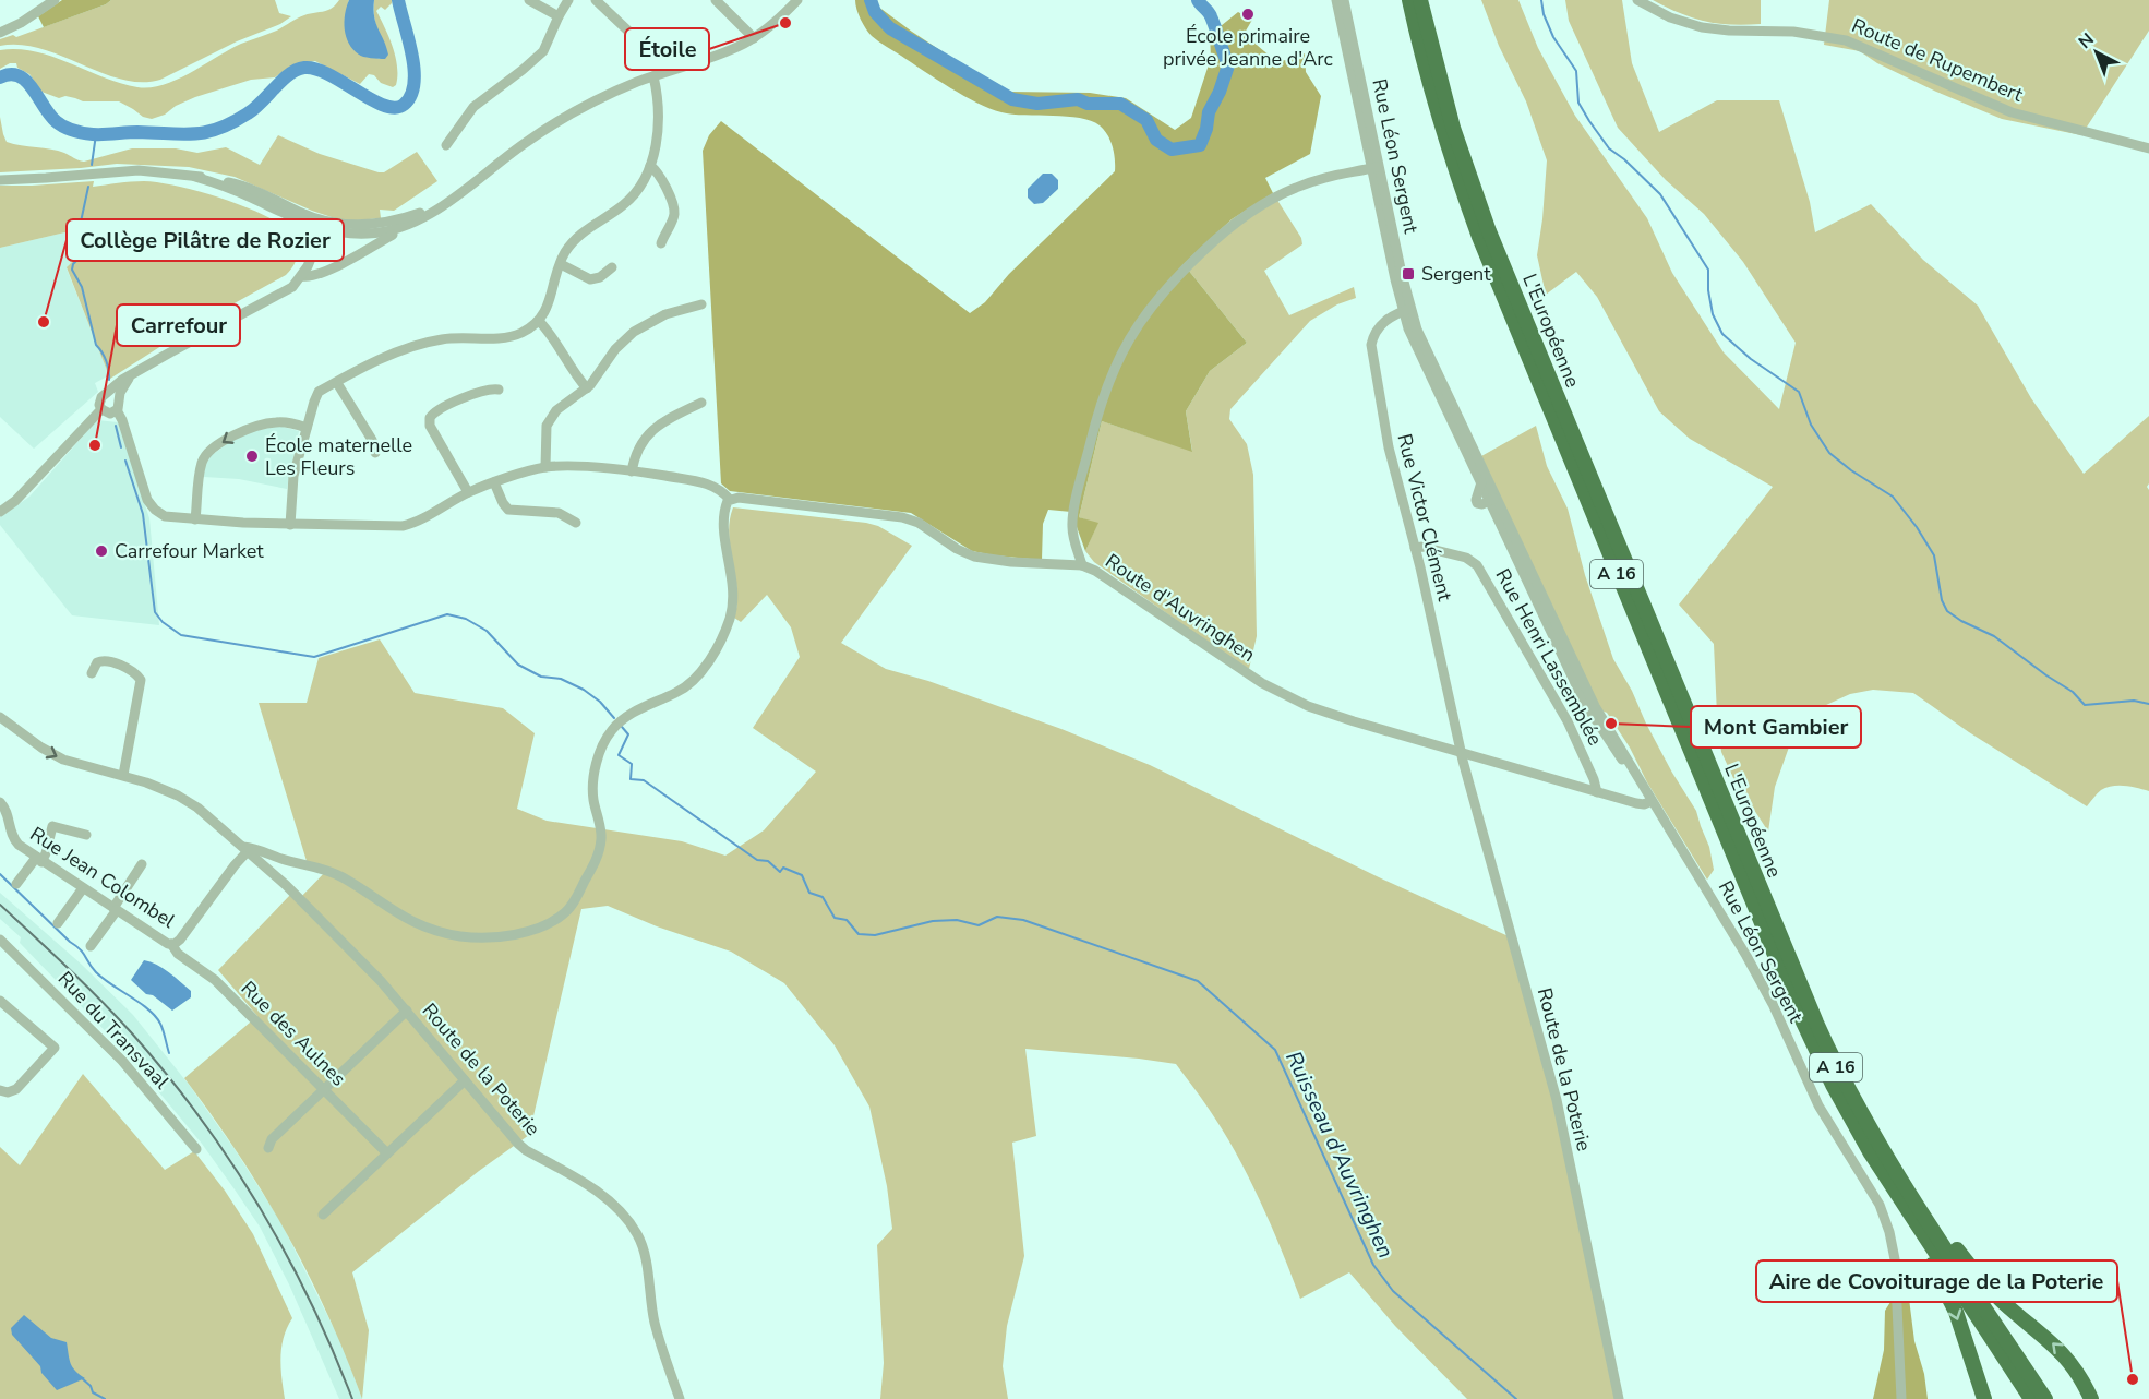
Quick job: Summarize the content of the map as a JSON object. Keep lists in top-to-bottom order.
{
  "streets": {
    "highway": ["L'Européenne", "A 16"],
    "street": [
      "Route de Rupembert",
      "Rue Léon Sergent",
      "Rue Victor Clément",
      "Route d'Auvringhen",
      "Rue Henri Lassemblée",
      "Rue Jean Colombel",
      "Rue du Transvaal",
      "Rue des Aulnes",
      "Route de la Poterie"
    ]
  },
  "crossings": [
    ["Rue Léon Sergent", "Rue Victor Clément"],
    ["Rue Léon Sergent", "Route d'Auvringhen"],
    ["Rue Victor Clément", "Route d'Auvringhen"],
    ["Rue Victor Clément", "Rue Henri Lassemblée"],
    ["Rue Victor Clément", "Route de la Poterie"],
    ["Route d'Auvringhen", "Rue Henri Lassemblée"],
    ["Route d'Auvringhen", "Route de la Poterie"],
    ["Rue Jean Colombel", "Rue des Aulnes"],
    ["Rue Jean Colombel", "Route de la Poterie"]
  ],
  "water": ["Ruisseau d'Auvringhen"],
  "places": {
    "other": [
      "École primaire privée Jeanne d'Arc",
      "Étoile",
      "Collège Pilâtre de Rozier",
      "Carrefour",
      "École maternelle Les Fleurs",
      "Carrefour Market",
      "Mont Gambier",
      "Aire de Covoiturage de la Poterie"
    ],
    "transit": ["Sergent"]
  },
  "north": "top left"
}
